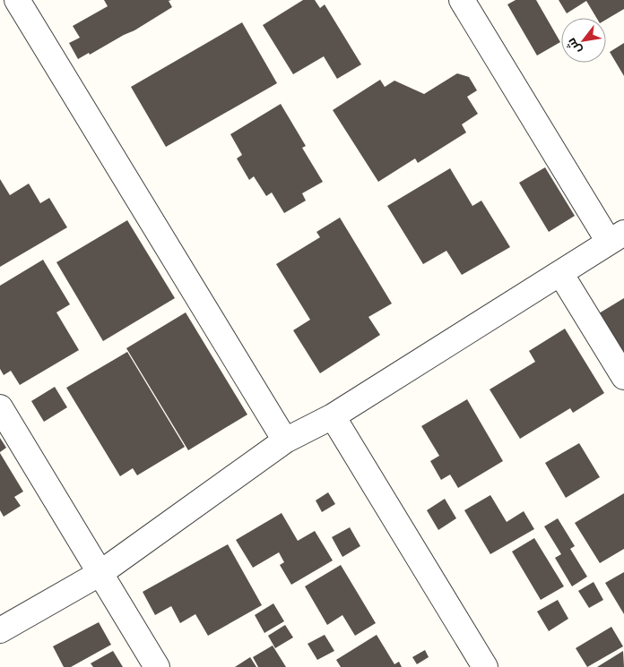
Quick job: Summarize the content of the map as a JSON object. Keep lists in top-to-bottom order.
{
  "north": "bottom left"
}
